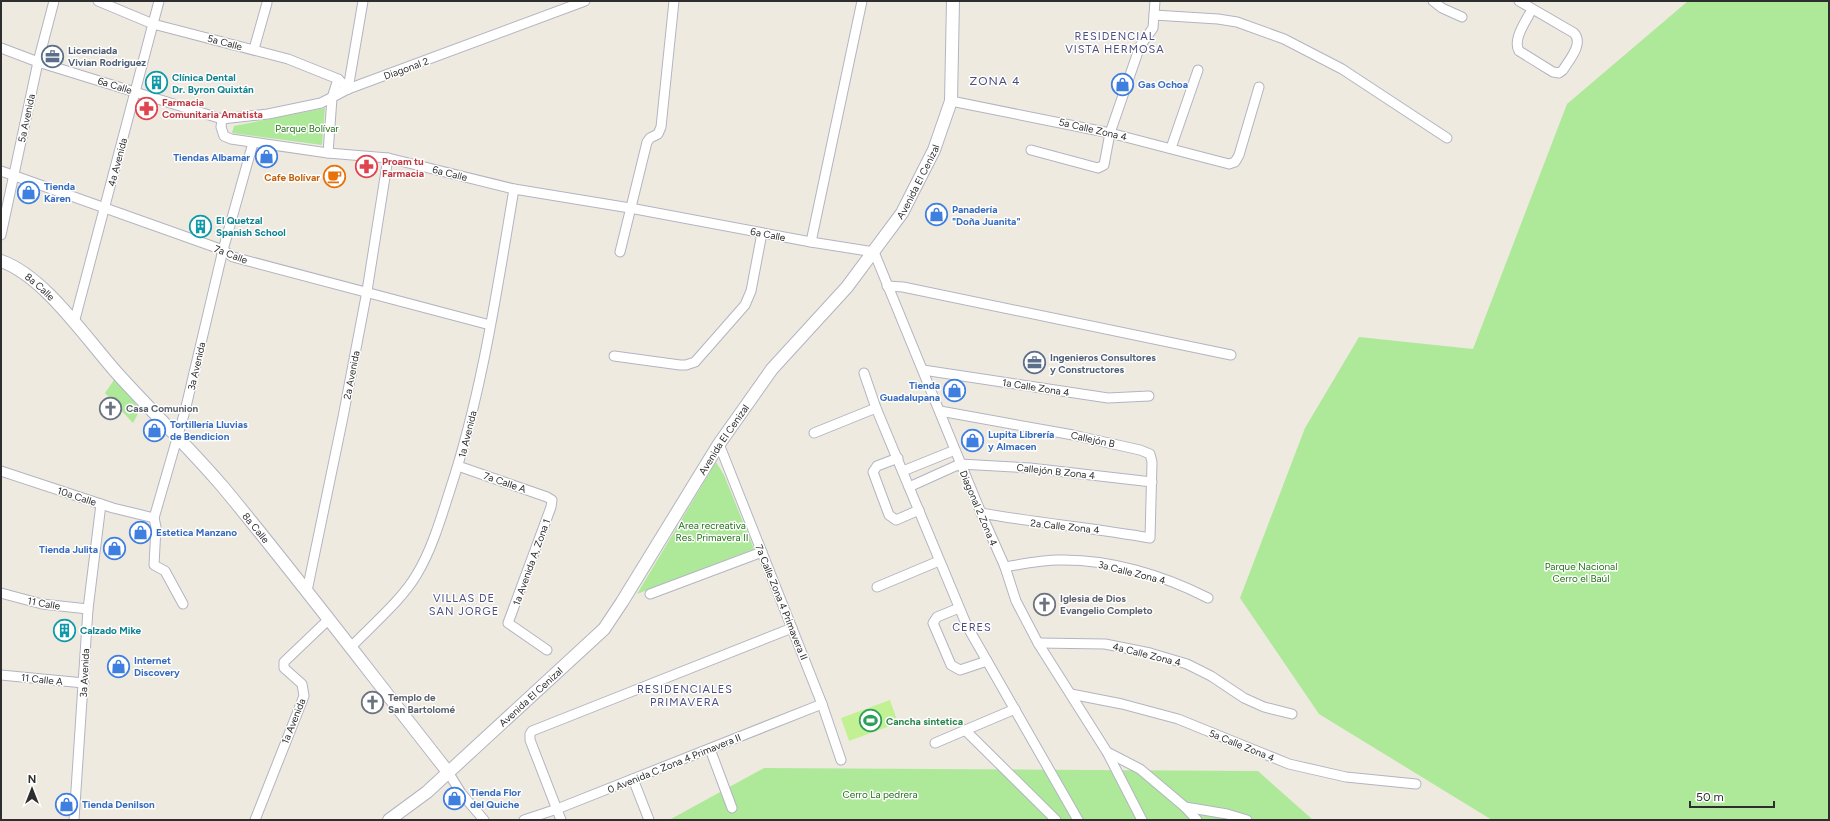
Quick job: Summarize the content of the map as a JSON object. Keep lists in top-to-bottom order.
{
  "streets": {
    "street": [
      "5a Calle",
      "Diagonal 2",
      "6a Calle",
      "5a Avenida",
      "5a Calle Zona 4",
      "4a Avenida",
      "Avenida El Cenizal",
      "7a Calle",
      "8a Calle",
      "3a Avenida",
      "2a Avenida",
      "1a Calle Zona 4",
      "1a Avenida",
      "Callejón B",
      "Callejón B Zona 4",
      "7a Calle A",
      "10a Calle",
      "Diagonal 2 Zona 4",
      "2a Calle Zona 4",
      "1a Avenida A, Zona 1",
      "3a Calle Zona 4",
      "7a Calle Zona 4 Primavera II",
      "11 Calle",
      "4a Calle Zona 4",
      "11 Calle A",
      "0 Avenida C Zona 4 Primavera II"
    ]
  },
  "crossings": [
    ["5a Calle", "Diagonal 2"],
    ["5a Calle", "4a Avenida"],
    ["Diagonal 2", "6a Calle"],
    ["6a Calle", "5a Avenida"],
    ["6a Calle", "4a Avenida"],
    ["6a Calle", "Avenida El Cenizal"],
    ["6a Calle", "3a Avenida"],
    ["6a Calle", "2a Avenida"],
    ["6a Calle", "1a Avenida"],
    ["6a Calle", "Diagonal 2 Zona 4"],
    ["5a Avenida", "7a Calle"],
    ["5a Calle Zona 4", "Avenida El Cenizal"],
    ["5a Calle Zona 4", "Diagonal 2 Zona 4"],
    ["4a Avenida", "7a Calle"],
    ["4a Avenida", "8a Calle"],
    ["Avenida El Cenizal", "8a Calle"],
    ["Avenida El Cenizal", "Diagonal 2 Zona 4"],
    ["Avenida El Cenizal", "7a Calle Zona 4 Primavera II"],
    ["7a Calle", "3a Avenida"],
    ["7a Calle", "2a Avenida"],
    ["7a Calle", "1a Avenida"],
    ["8a Calle", "3a Avenida"],
    ["8a Calle", "2a Avenida"],
    ["8a Calle", "1a Avenida"],
    ["3a Avenida", "10a Calle"],
    ["3a Avenida", "11 Calle"],
    ["3a Avenida", "11 Calle A"],
    ["1a Calle Zona 4", "Diagonal 2 Zona 4"],
    ["1a Avenida", "7a Calle A"],
    ["Callejón B", "Callejón B Zona 4"],
    ["Callejón B", "Diagonal 2 Zona 4"],
    ["Callejón B", "2a Calle Zona 4"],
    ["Callejón B Zona 4", "Diagonal 2 Zona 4"],
    ["Callejón B Zona 4", "2a Calle Zona 4"],
    ["7a Calle A", "1a Avenida A, Zona 1"],
    ["Diagonal 2 Zona 4", "2a Calle Zona 4"],
    ["Diagonal 2 Zona 4", "3a Calle Zona 4"],
    ["Diagonal 2 Zona 4", "4a Calle Zona 4"],
    ["7a Calle Zona 4 Primavera II", "0 Avenida C Zona 4 Primavera II"]
  ],
  "districts": [
    "RESIDENCIAL VISTA HERMOSA",
    "ZONA 4",
    "VILLAS DE SAN JORGE",
    "CERES",
    "RESIDENCIALES PRIMAVERA"
  ],
  "parks": [
    "Parque Bolívar",
    "Area recreativa Res. Primavera II",
    "Parque Nacional Cerro el Baúl",
    "Cerro La pedrera"
  ],
  "places": {
    "office": ["Licenciada Vivian Rodriguez", "Ingenieros Consultores y Constructores"],
    "building": ["Clínica Dental Dr. Byron Quixtán", "El Quetzal Spanish School", "Calzado Mike"],
    "shop": [
      "Gas Ochoa",
      "Tiendas Albamar",
      "Tienda Karen",
      "Panadería \"Doña Juanita\"",
      "Tienda Guadalupana",
      "Tortillería Lluvias de Bendicion",
      "Lupita Librería y Almacen",
      "Estetica Manzano",
      "Tienda Julita",
      "Internet Discovery",
      "Tienda Flor del Quiche",
      "Tienda Denilson"
    ],
    "pharmacy": ["Farmacia Comunitaria Amatista", "Proam tu Farmacia"],
    "cafe": ["Cafe Bolívar"],
    "church": ["Casa Comunion", "Iglesia de Dios Evangelio Completo", "Templo de San Bartolomé"],
    "sports": ["Cancha sintetica"]
  },
  "scale_bar": "50 m",
  "north": "top"
}
